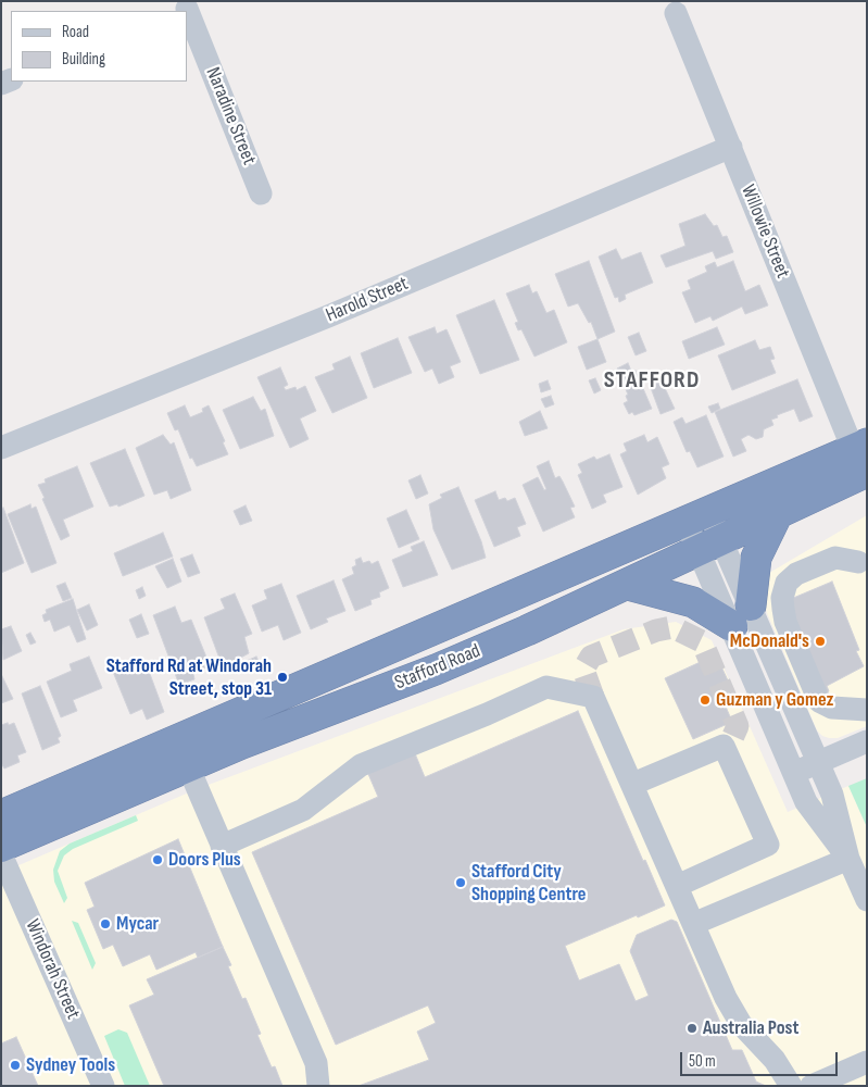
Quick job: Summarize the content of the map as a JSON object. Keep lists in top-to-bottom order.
{
  "streets": {
    "highway": ["Stafford Road"],
    "street": [
      "Naradine Street",
      "Willowie Street",
      "Harold Street",
      "Windorah Street"
    ]
  },
  "crossings": [
    ["Willowie Street", "Harold Street"],
    ["Willowie Street", "Stafford Road"]
  ],
  "districts": ["STAFFORD"],
  "places": [
    "McDonald's",
    "Stafford Rd at Windorah Street, stop 31",
    "Guzman y Gomez",
    "Doors Plus",
    "Stafford City Shopping Centre",
    "Mycar",
    "Australia Post",
    "Sydney Tools"
  ],
  "legend": ["Road", "Building"],
  "scale_bar": "50 m"
}
